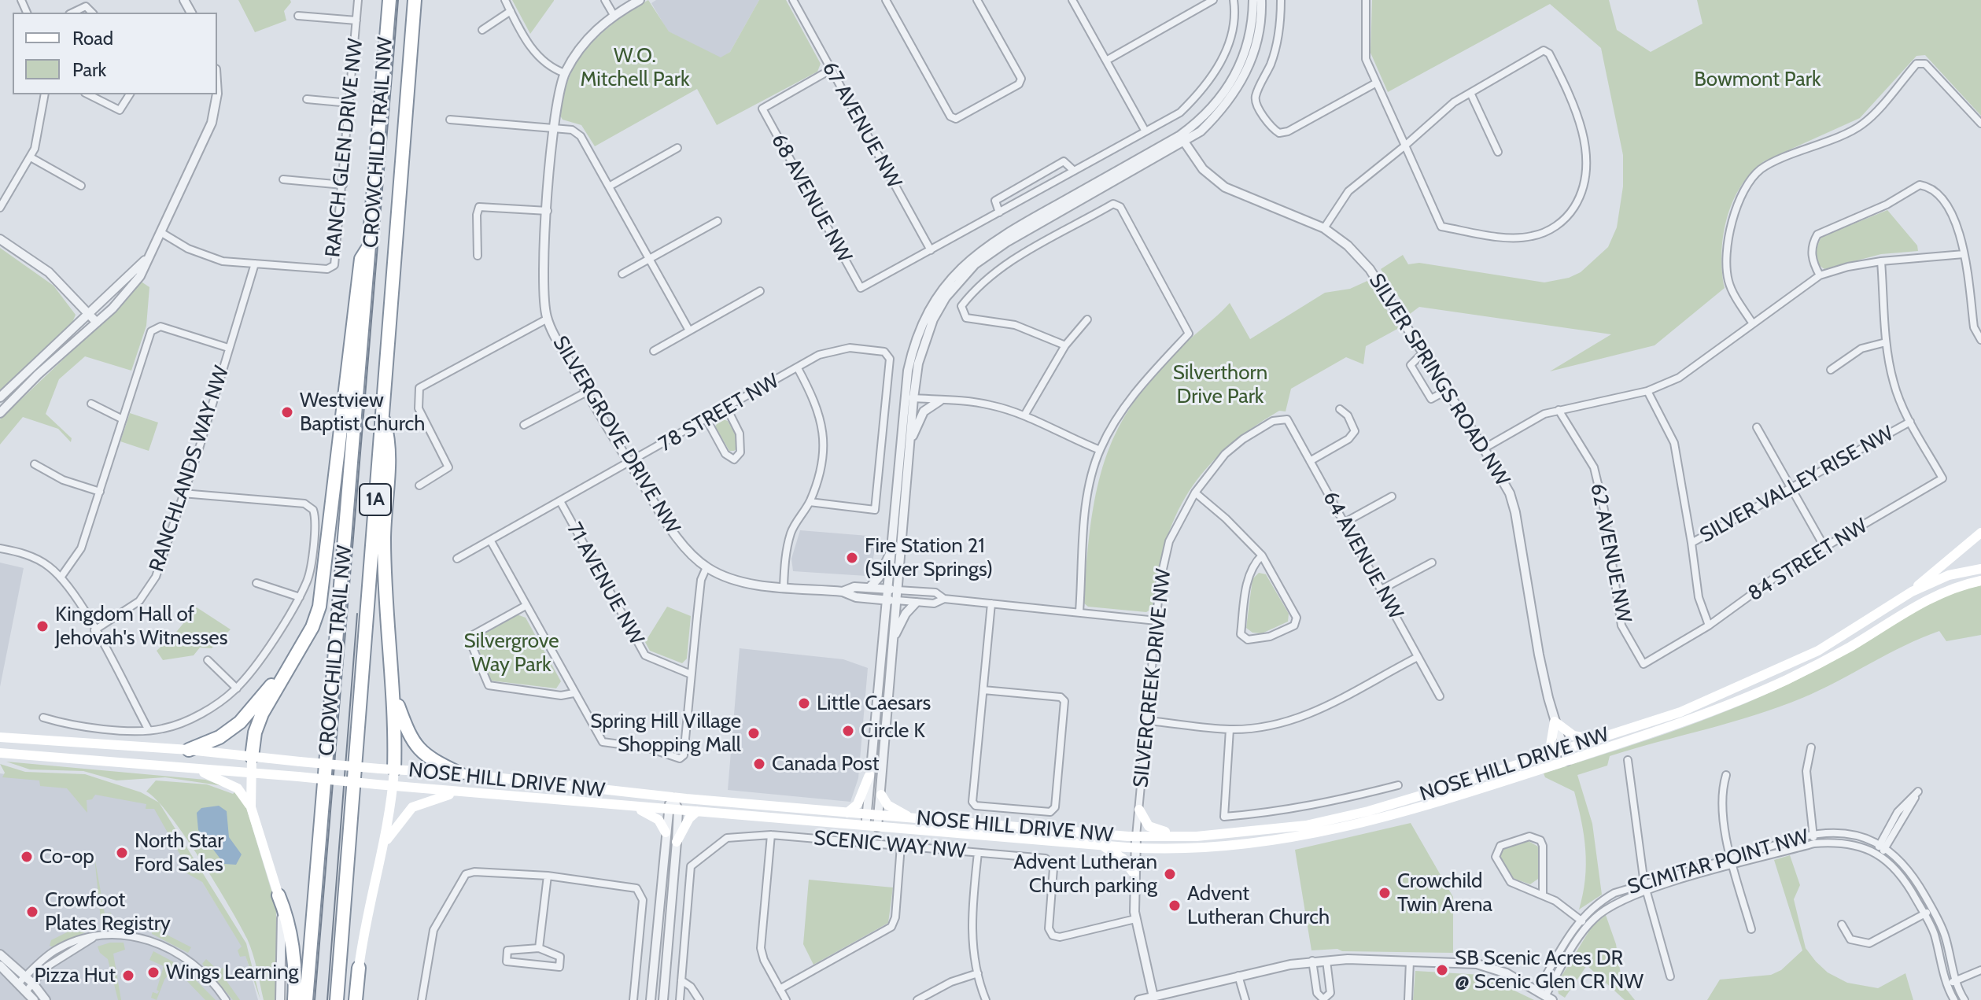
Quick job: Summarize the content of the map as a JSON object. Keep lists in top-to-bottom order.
{
  "streets": {
    "highway": ["CROWCHILD TRAIL NW", "1A"],
    "main road": ["NOSE HILL DRIVE NW"],
    "street": [
      "67 AVENUE NW",
      "RANCH GLEN DRIVE NW",
      "68 AVENUE NW",
      "SILVER SPRINGS ROAD NW",
      "78 STREET NW",
      "SILVERGROVE DRIVE NW",
      "RANCHLANDS WAY NW",
      "SILVER VALLEY RISE NW",
      "62 AVENUE NW",
      "64 AVENUE NW",
      "84 STREET NW",
      "71 AVENUE NW",
      "SILVERCREEK DRIVE NW",
      "SCENIC WAY NW",
      "SCIMITAR POINT NW"
    ]
  },
  "crossings": [
    ["67 AVENUE NW", "68 AVENUE NW"],
    ["RANCH GLEN DRIVE NW", "RANCHLANDS WAY NW"],
    ["SILVER SPRINGS ROAD NW", "NOSE HILL DRIVE NW"],
    ["78 STREET NW", "SILVERGROVE DRIVE NW"],
    ["78 STREET NW", "71 AVENUE NW"],
    ["SILVERGROVE DRIVE NW", "SILVERCREEK DRIVE NW"],
    ["SILVER VALLEY RISE NW", "84 STREET NW"],
    ["62 AVENUE NW", "84 STREET NW"],
    ["64 AVENUE NW", "SILVERCREEK DRIVE NW"],
    ["SILVERCREEK DRIVE NW", "NOSE HILL DRIVE NW"]
  ],
  "parks": [
    "W.O. Mitchell Park",
    "Bowmont Park",
    "Silverthorn Drive Park",
    "Silvergrove Way Park"
  ],
  "places": [
    "Westview Baptist Church",
    "Fire Station 21 (Silver Springs)",
    "Kingdom Hall of Jehovah's Witnesses",
    "Little Caesars",
    "Circle K",
    "Spring Hill Village Shopping Mall",
    "Canada Post",
    "North Star Ford Sales",
    "Co-op",
    "Advent Lutheran Church parking",
    "Crowchild Twin Arena",
    "Advent Lutheran Church",
    "Crowfoot Plates Registry",
    "SB Scenic Acres DR @ Scenic Glen CR NW",
    "Wings Learning",
    "Pizza Hut"
  ],
  "legend": ["Road", "Park"]
}
